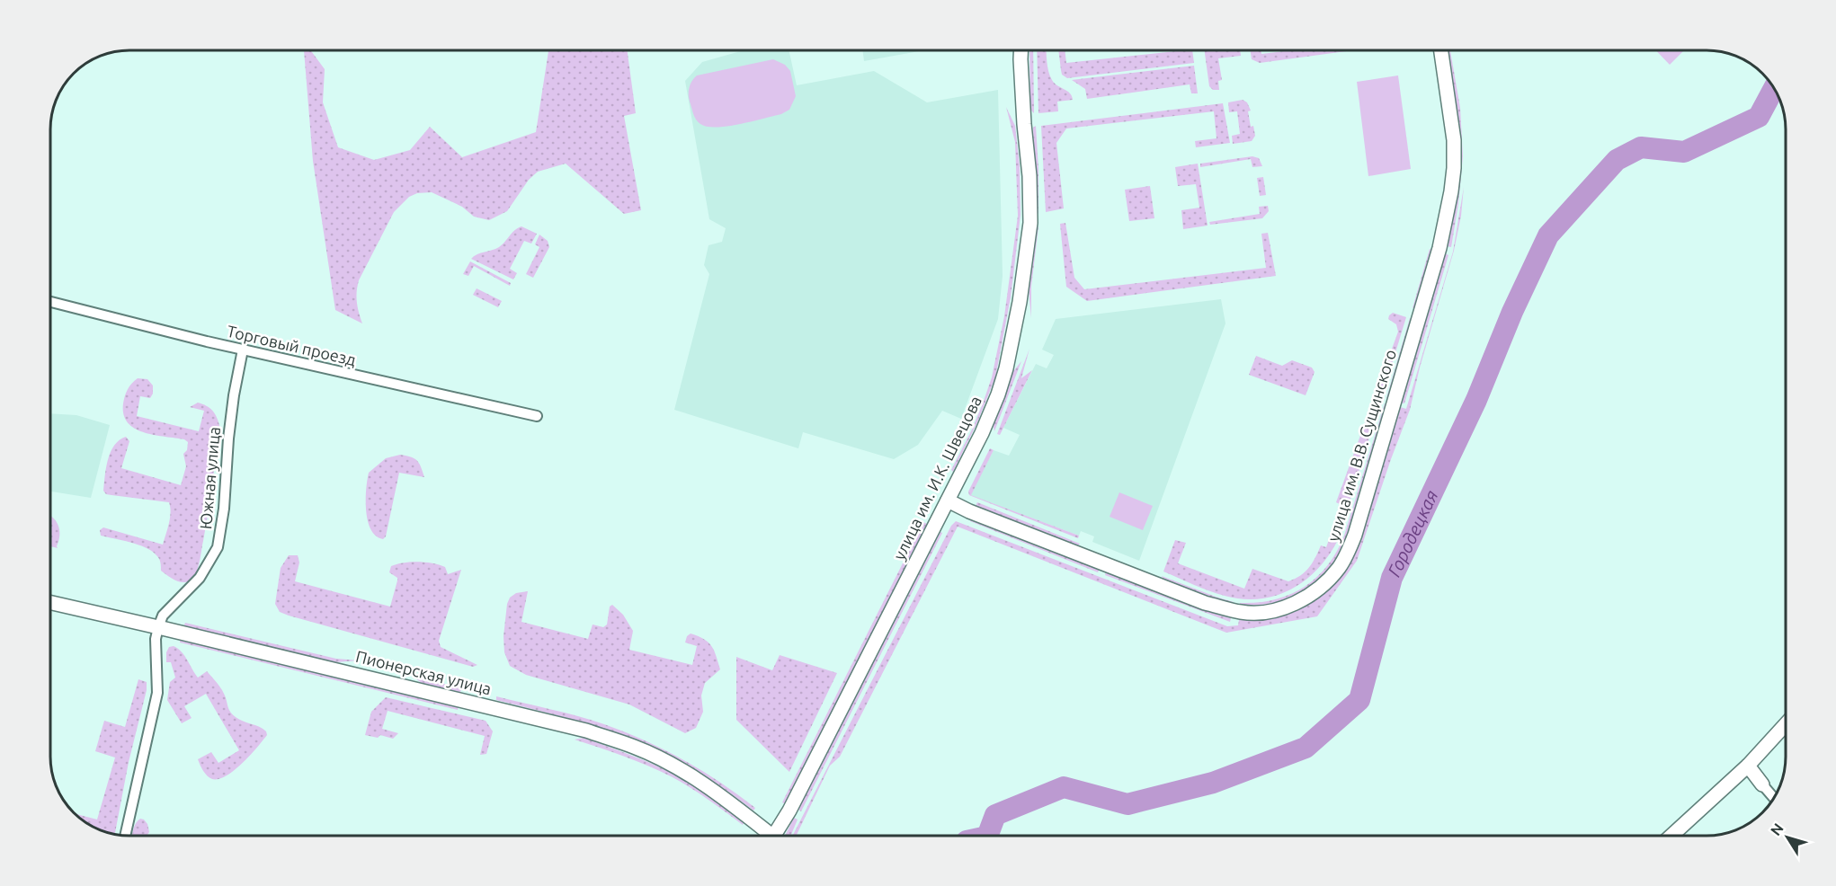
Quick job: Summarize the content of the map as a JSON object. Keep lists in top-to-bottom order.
{
  "streets": {
    "street": [
      "Торговый проезд",
      "улица им. В.В. Сущинского",
      "Южная улица",
      "улица им. И.К. Швецова",
      "Пионерская улица"
    ]
  },
  "crossings": [
    ["Торговый проезд", "Южная улица"],
    ["улица им. В.В. Сущинского", "улица им. И.К. Швецова"],
    ["Южная улица", "Пионерская улица"]
  ],
  "water": ["Городецкая"],
  "north": "top left"
}
